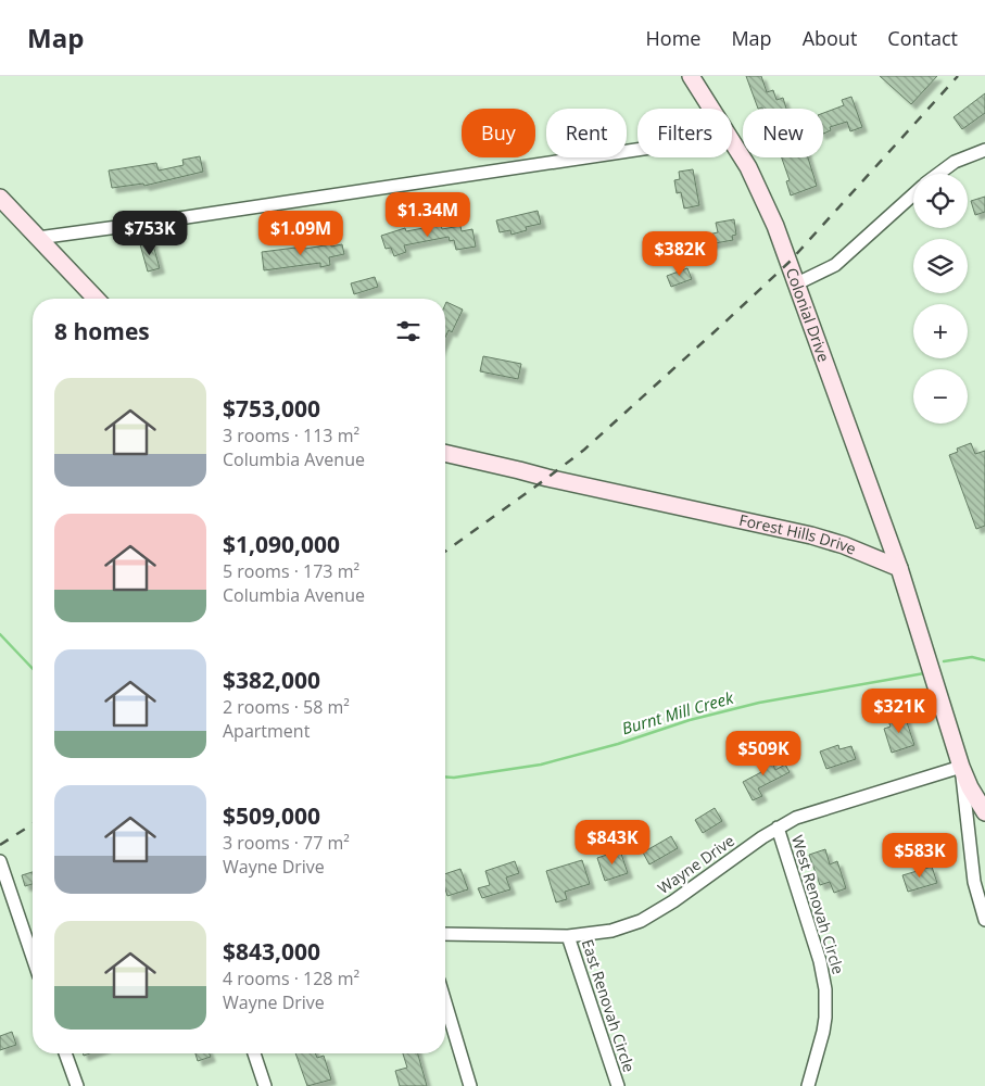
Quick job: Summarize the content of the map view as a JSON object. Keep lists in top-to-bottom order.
{
  "streets": {
    "street": [
      "Colonial Drive",
      "Forest Hills Drive",
      "Wayne Drive",
      "West Renovah Circle",
      "East Renovah Circle"
    ]
  },
  "crossings": [
    ["Colonial Drive", "Forest Hills Drive"],
    ["Wayne Drive", "West Renovah Circle"],
    ["Wayne Drive", "East Renovah Circle"]
  ],
  "water": ["Burnt Mill Creek"],
  "page": {
    "header": "Map",
    "nav": [
      "Home",
      "Map",
      "About",
      "Contact"
    ],
    "chip": [
      "Buy",
      "Rent",
      "Filters",
      "New"
    ],
    "map_buttons": ["+", "−"],
    "price": [
      "$1.34M",
      "$753K",
      "$1.09M",
      "$382K",
      "$321K",
      "$509K",
      "$843K",
      "$583K"
    ],
    "heading": "8 homes",
    "list": [
      {
        "name": "$753,000",
        "note": "3 rooms · 113 m² · Columbia Avenue"
      },
      {
        "name": "$1,090,000",
        "note": "5 rooms · 173 m² · Columbia Avenue"
      },
      {
        "name": "$382,000",
        "note": "2 rooms · 58 m² · Apartment"
      },
      {
        "name": "$509,000",
        "note": "3 rooms · 77 m² · Wayne Drive"
      },
      {
        "name": "$843,000",
        "note": "4 rooms · 128 m² · Wayne Drive"
      }
    ]
  }
}
